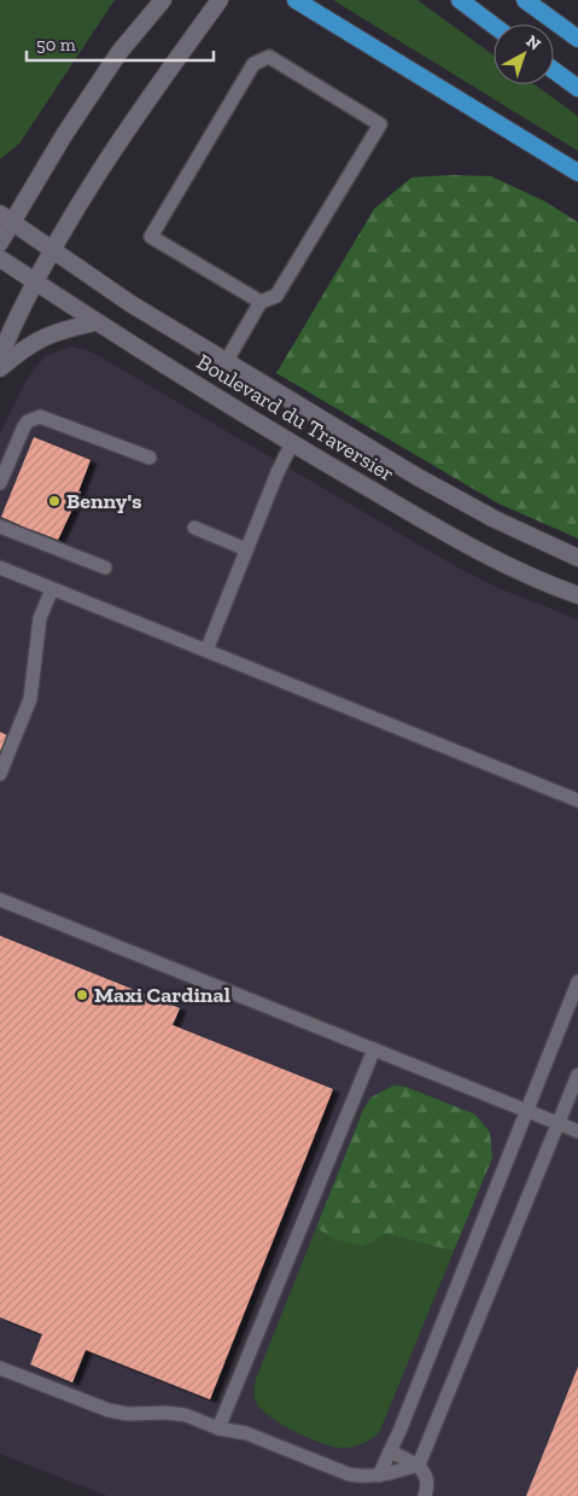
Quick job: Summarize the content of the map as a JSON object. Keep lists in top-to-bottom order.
{
  "streets": {
    "street": ["Boulevard du Traversier"]
  },
  "places": ["Benny's", "Maxi Cardinal"],
  "scale_bar": "50 m",
  "north": "top right"
}
